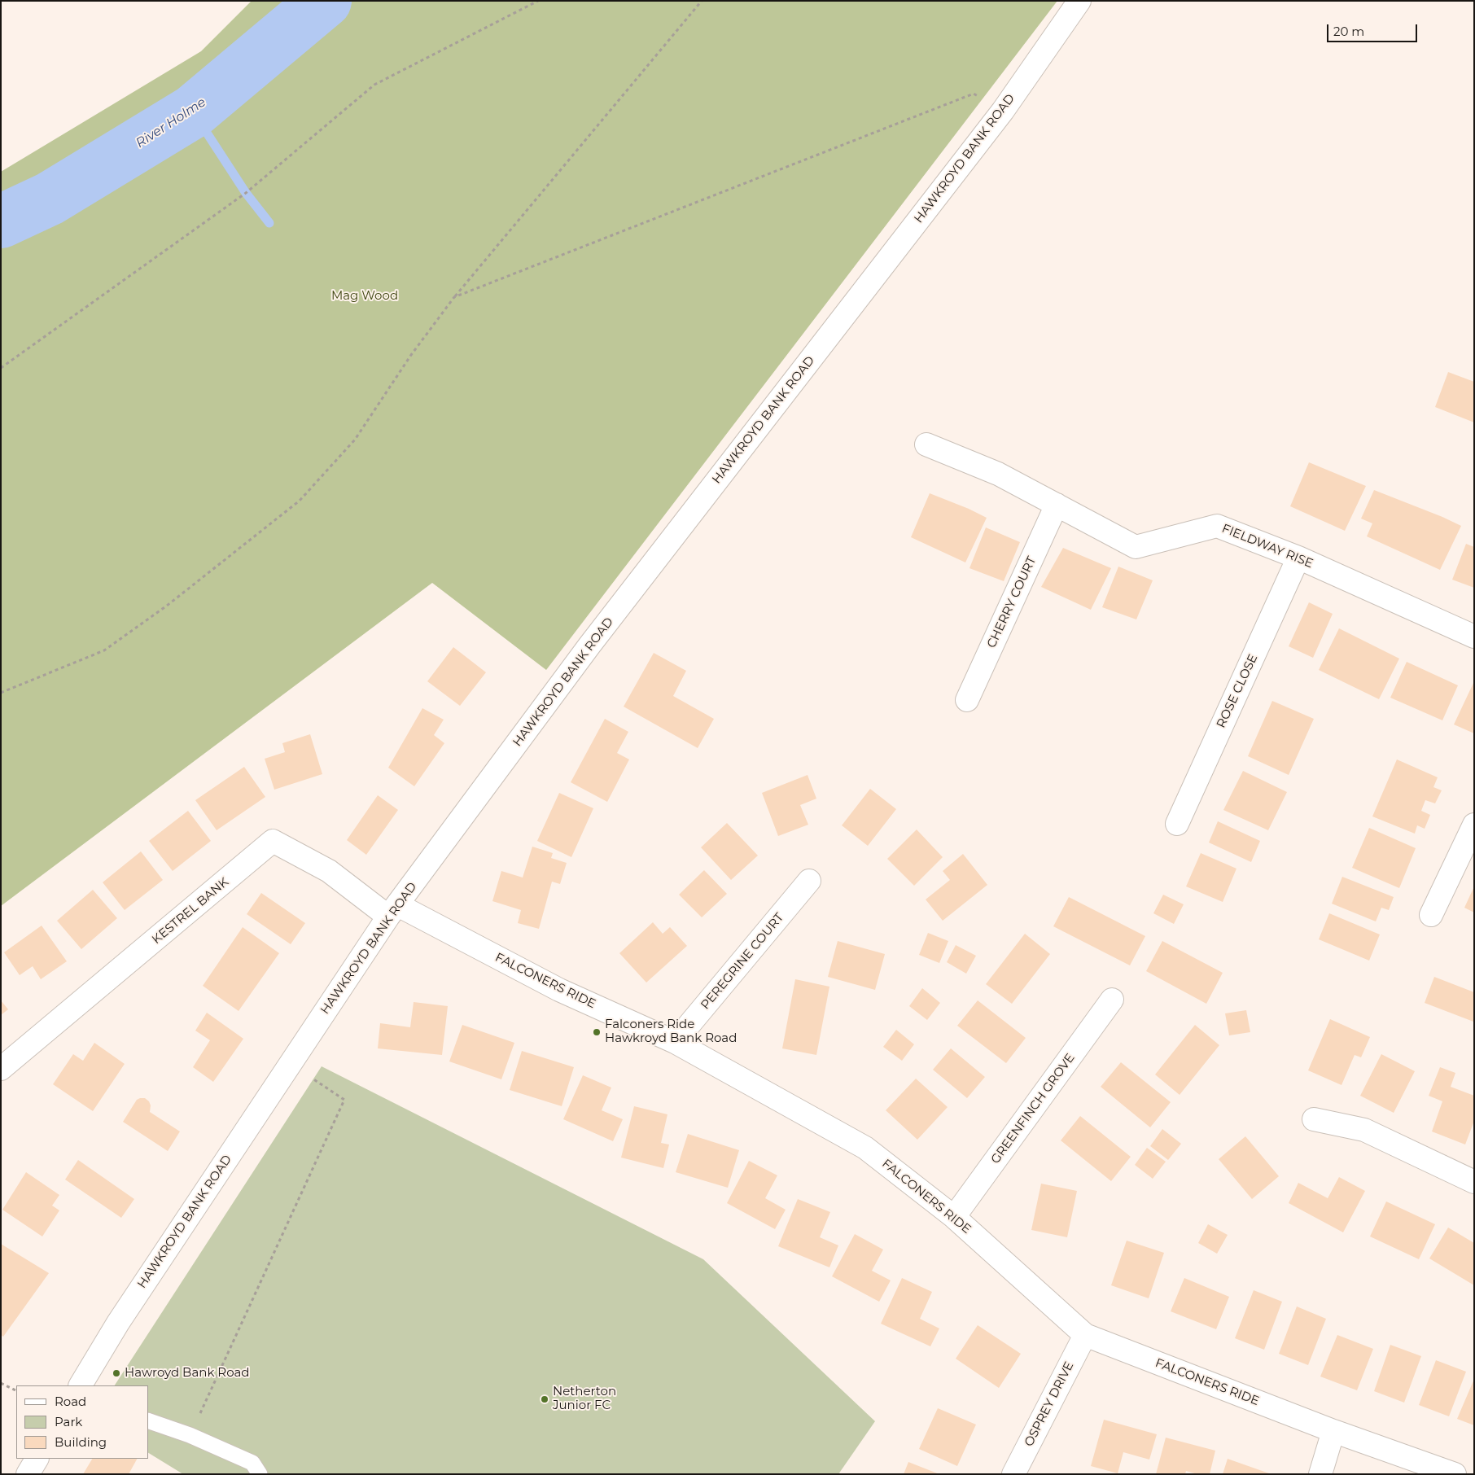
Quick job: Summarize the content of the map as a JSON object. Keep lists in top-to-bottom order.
{
  "streets": {
    "street": [
      "HAWKROYD BANK ROAD",
      "FIELDWAY RISE",
      "CHERRY COURT",
      "ROSE CLOSE",
      "KESTREL BANK",
      "PEREGRINE COURT",
      "FALCONERS RIDE",
      "GREENFINCH GROVE",
      "OSPREY DRIVE"
    ]
  },
  "crossings": [
    ["HAWKROYD BANK ROAD", "KESTREL BANK"],
    ["HAWKROYD BANK ROAD", "FALCONERS RIDE"],
    ["FIELDWAY RISE", "CHERRY COURT"],
    ["FIELDWAY RISE", "ROSE CLOSE"],
    ["KESTREL BANK", "FALCONERS RIDE"],
    ["PEREGRINE COURT", "FALCONERS RIDE"],
    ["FALCONERS RIDE", "GREENFINCH GROVE"],
    ["FALCONERS RIDE", "OSPREY DRIVE"]
  ],
  "water": ["River Holme"],
  "parks": ["Mag Wood"],
  "places": ["Falconers Ride Hawkroyd Bank Road", "Hawroyd Bank Road", "Netherton Junior FC"],
  "legend": ["Road", "Park", "Building"],
  "scale_bar": "20 m"
}
